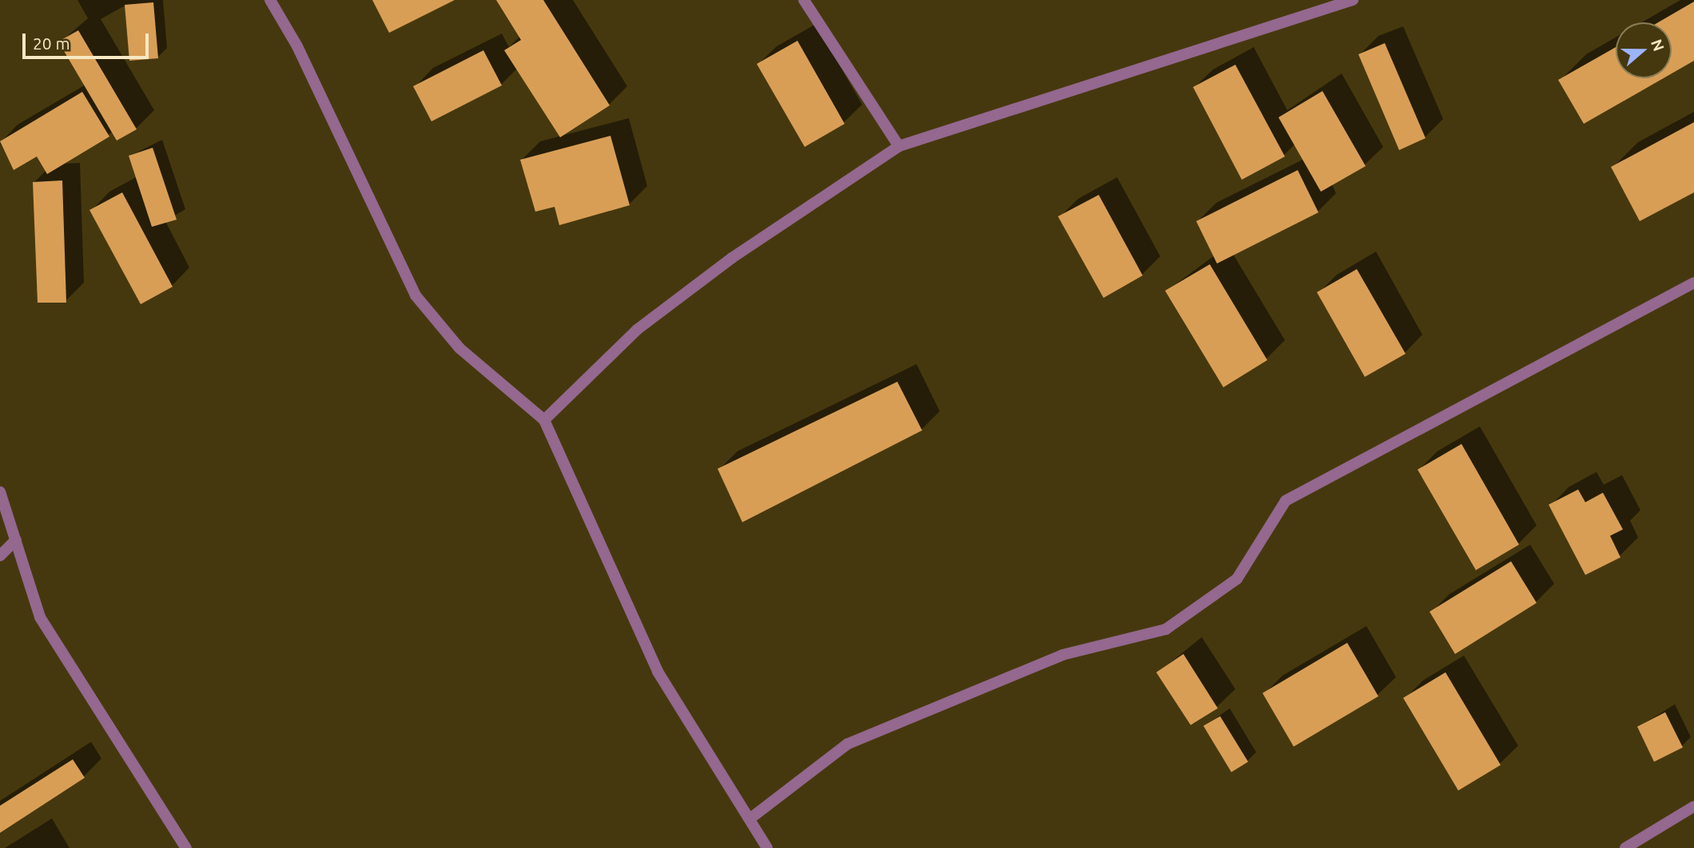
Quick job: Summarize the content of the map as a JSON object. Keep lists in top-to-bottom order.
{
  "scale_bar": "20 m",
  "north": "right"
}
